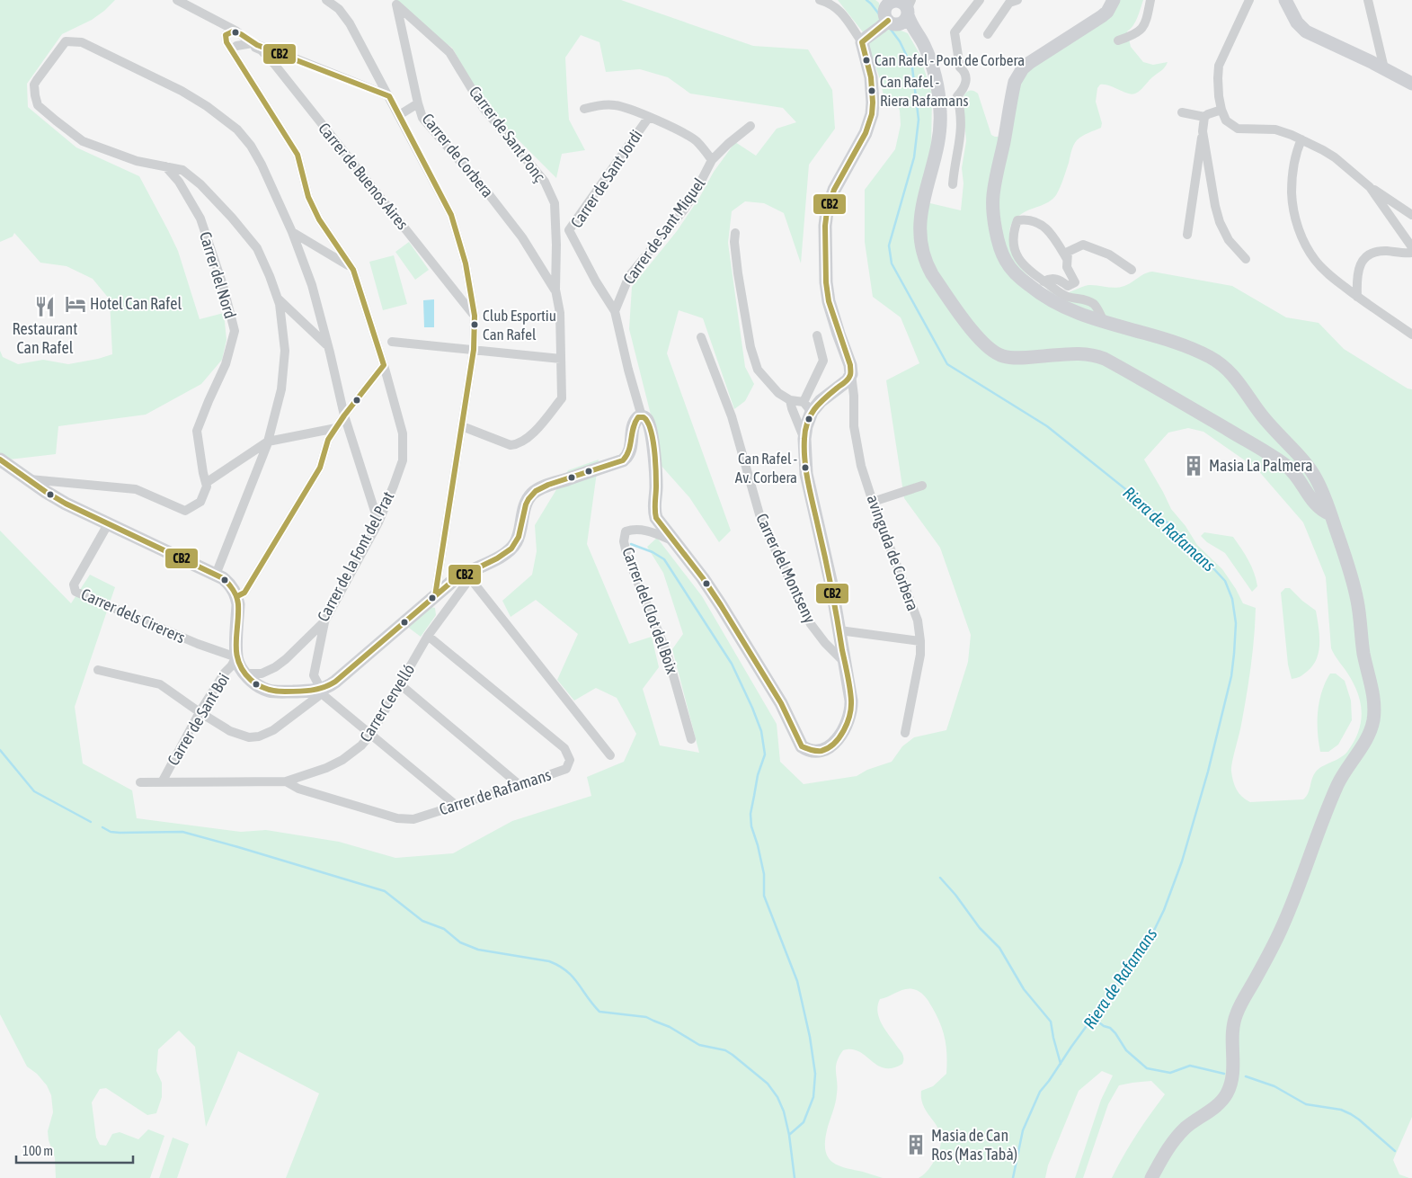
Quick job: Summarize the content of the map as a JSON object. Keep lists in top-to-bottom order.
{
  "streets": {
    "street": [
      "Carrer de Sant Ponç",
      "Carrer de Corbera",
      "Carrer de Buenos Aires",
      "Carrer de Sant Jordi",
      "Carrer de Sant Miquel",
      "Carrer del Nord",
      "avinguda de Corbera",
      "Carrer de la Font del Prat",
      "Carrer del Montseny",
      "Carrer del Clot del Boix",
      "Carrer dels Cirerers",
      "Carrer Cervelló",
      "Carrer de Sant Boi",
      "Carrer de Rafamans"
    ]
  },
  "crossings": [
    ["Carrer de Sant Ponç", "Carrer de Corbera"],
    ["Carrer de Buenos Aires", "Carrer de la Font del Prat"],
    ["Carrer de Sant Jordi", "Carrer de Sant Miquel"],
    ["Carrer dels Cirerers", "Carrer de Sant Boi"],
    ["Carrer Cervelló", "Carrer de Sant Boi"],
    ["Carrer Cervelló", "Carrer de Rafamans"]
  ],
  "water": ["Riera de Rafamans"],
  "places": {
    "other": [
      "Can Rafel - Pont de Corbera",
      "Can Rafel - Riera Rafamans",
      "Club Esportiu Can Rafel",
      "Can Rafel - Av. Corbera"
    ],
    "hotel": ["Hotel Can Rafel"],
    "restaurant": ["Restaurant Can Rafel"],
    "building": ["Masia La Palmera", "Masia de Can Ros (Mas Tabà)"]
  },
  "lines": ["transit line CB2"],
  "scale_bar": "100 m"
}
